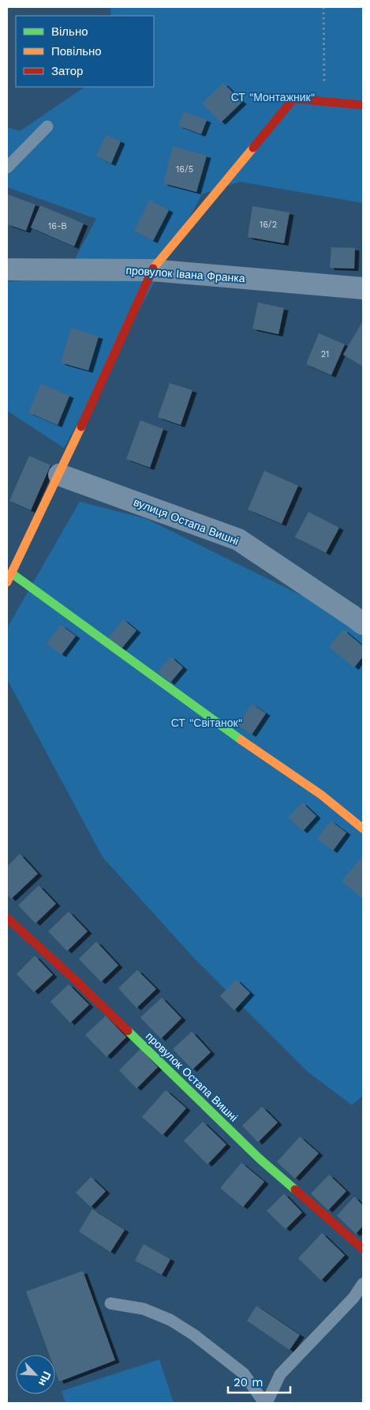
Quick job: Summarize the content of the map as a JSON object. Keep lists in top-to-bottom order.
{
  "streets": {
    "street": ["провулок Івана Франка", "вулиця Остапа Вишні", "провулок Остапа Вишні"]
  },
  "parks": ["СТ \"Монтажник\"", "СТ \"Світанок\""],
  "house_numbers": [
    "16/5",
    "16/2",
    "16-В",
    "21"
  ],
  "legend": ["Вільно", "Повільно", "Затор"],
  "scale_bar": "20 m",
  "north": "bottom right"
}
